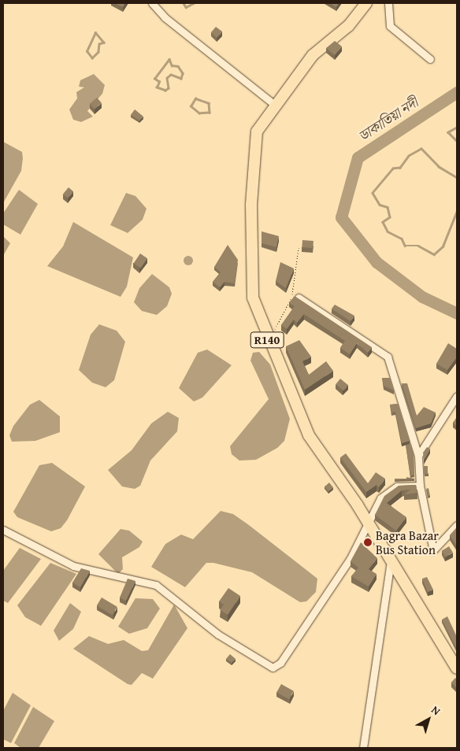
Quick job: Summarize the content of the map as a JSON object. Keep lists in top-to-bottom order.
{
  "streets": {
    "main road": ["R140"]
  },
  "water": ["ডাকাতিয়া নদী"],
  "places": ["Bagra Bazar Bus Station"],
  "north": "top right"
}
